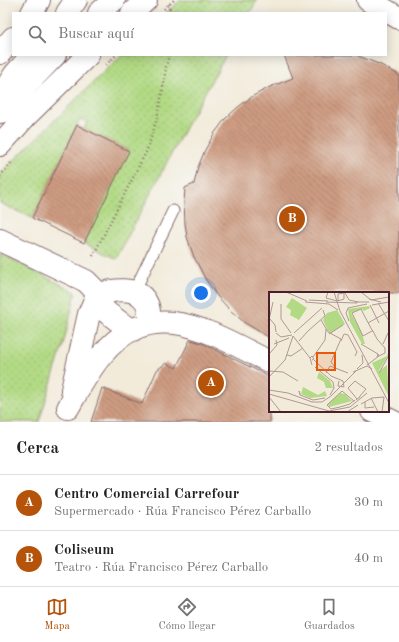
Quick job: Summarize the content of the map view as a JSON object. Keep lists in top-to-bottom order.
{
  "page": {
    "search": "Buscar aquí",
    "pins": ["B", "A"],
    "heading": ["Cerca", "2 resultados"],
    "list": [
      {
        "mark": "A",
        "name": "Centro Comercial Carrefour",
        "note": "Supermercado · Rúa Francisco Pérez Carballo",
        "value": "30 m"
      },
      {
        "mark": "B",
        "name": "Coliseum",
        "note": "Teatro · Rúa Francisco Pérez Carballo",
        "value": "40 m"
      }
    ],
    "nav": ["Mapa", "Cómo llegar", "Guardados"]
  }
}
